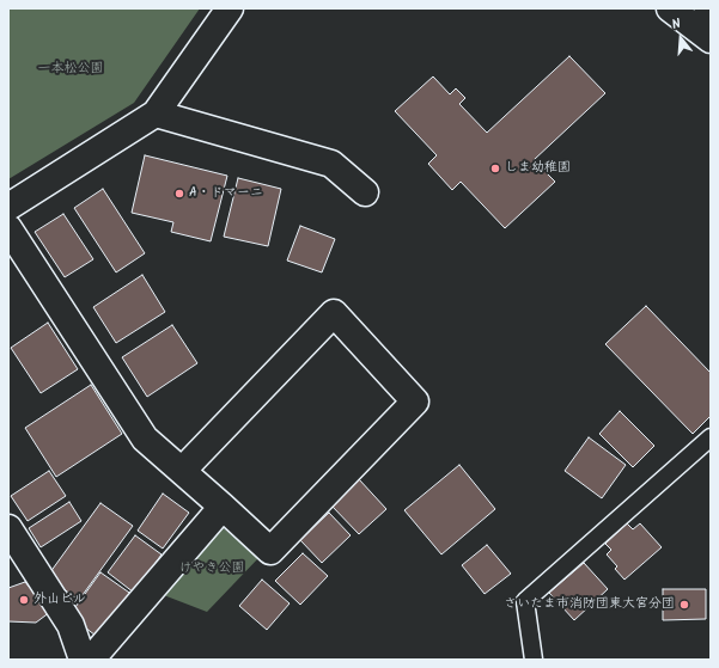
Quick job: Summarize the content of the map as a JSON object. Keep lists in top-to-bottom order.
{
  "parks": ["一本松公園", "けやき公園"],
  "places": [
    "しま幼稚園",
    "A・ドマーニ",
    "外山ビル",
    "さいたま市消防団東大宮分団"
  ],
  "north": "top"
}
